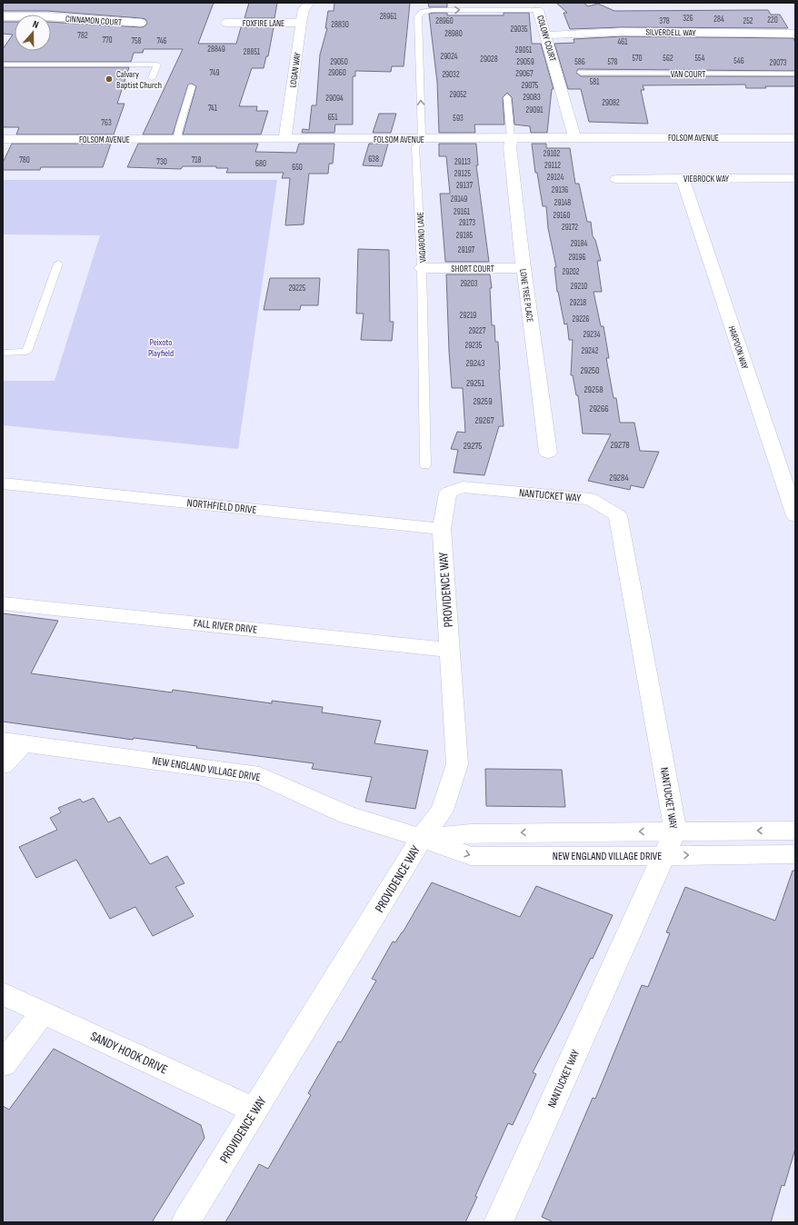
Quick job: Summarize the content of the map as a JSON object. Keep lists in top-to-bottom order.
{
  "streets": {
    "street": [
      "CINNAMON COURT",
      "FOXFIRE LANE",
      "SILVERDELL WAY",
      "COLONY COURT",
      "LOGAN WAY",
      "FOLSOM AVENUE",
      "VIEBROCK WAY",
      "SHORT COURT",
      "LONE TREE PLACE",
      "HARPOON WAY",
      "NANTUCKET WAY",
      "NORTHFIELD DRIVE",
      "PROVIDENCE WAY",
      "FALL RIVER DRIVE",
      "NEW ENGLAND VILLAGE DRIVE",
      "SANDY HOOK DRIVE"
    ],
    "lane": ["VAN COURT", "VAGABOND LANE"]
  },
  "crossings": [
    ["FOXFIRE LANE", "LOGAN WAY"],
    ["SILVERDELL WAY", "COLONY COURT"],
    ["COLONY COURT", "FOLSOM AVENUE"],
    ["COLONY COURT", "VAGABOND LANE"],
    ["LOGAN WAY", "FOLSOM AVENUE"],
    ["FOLSOM AVENUE", "VAGABOND LANE"],
    ["FOLSOM AVENUE", "LONE TREE PLACE"],
    ["VIEBROCK WAY", "HARPOON WAY"],
    ["VAGABOND LANE", "SHORT COURT"],
    ["SHORT COURT", "LONE TREE PLACE"],
    ["NANTUCKET WAY", "PROVIDENCE WAY"],
    ["NANTUCKET WAY", "NEW ENGLAND VILLAGE DRIVE"],
    ["NORTHFIELD DRIVE", "PROVIDENCE WAY"],
    ["PROVIDENCE WAY", "FALL RIVER DRIVE"],
    ["PROVIDENCE WAY", "NEW ENGLAND VILLAGE DRIVE"],
    ["PROVIDENCE WAY", "SANDY HOOK DRIVE"]
  ],
  "one_way": ["COLONY COURT"],
  "parks": ["Peixoto Playfield"],
  "places": ["Calvary Baptist Church"],
  "house_numbers": [
    "28961",
    "326",
    "284",
    "220",
    "28960",
    "378",
    "252",
    "28830",
    "29035",
    "28980",
    "782",
    "770",
    "758",
    "746",
    "461",
    "28849",
    "29051",
    "28851",
    "29024",
    "570",
    "562",
    "554",
    "29028",
    "546",
    "29050",
    "29059",
    "586",
    "578",
    "29073",
    "749",
    "29060",
    "29067",
    "29032",
    "581",
    "29075",
    "29052",
    "29083",
    "29094",
    "29082",
    "741",
    "29091",
    "651",
    "593",
    "763",
    "29102",
    "638",
    "780",
    "718",
    "730",
    "29113",
    "680",
    "29112",
    "650",
    "29125",
    "29124",
    "29137",
    "29136",
    "29149",
    "29148",
    "29161",
    "29160",
    "29173",
    "29172",
    "29185",
    "29184",
    "29197",
    "29196",
    "29202",
    "29203",
    "29210",
    "29225",
    "29218",
    "29219",
    "29226",
    "29227",
    "29234",
    "29235",
    "29242",
    "29243",
    "29250",
    "29251",
    "29258",
    "29259",
    "29266",
    "29267",
    "29278",
    "29275",
    "29284"
  ],
  "north": "top"
}
